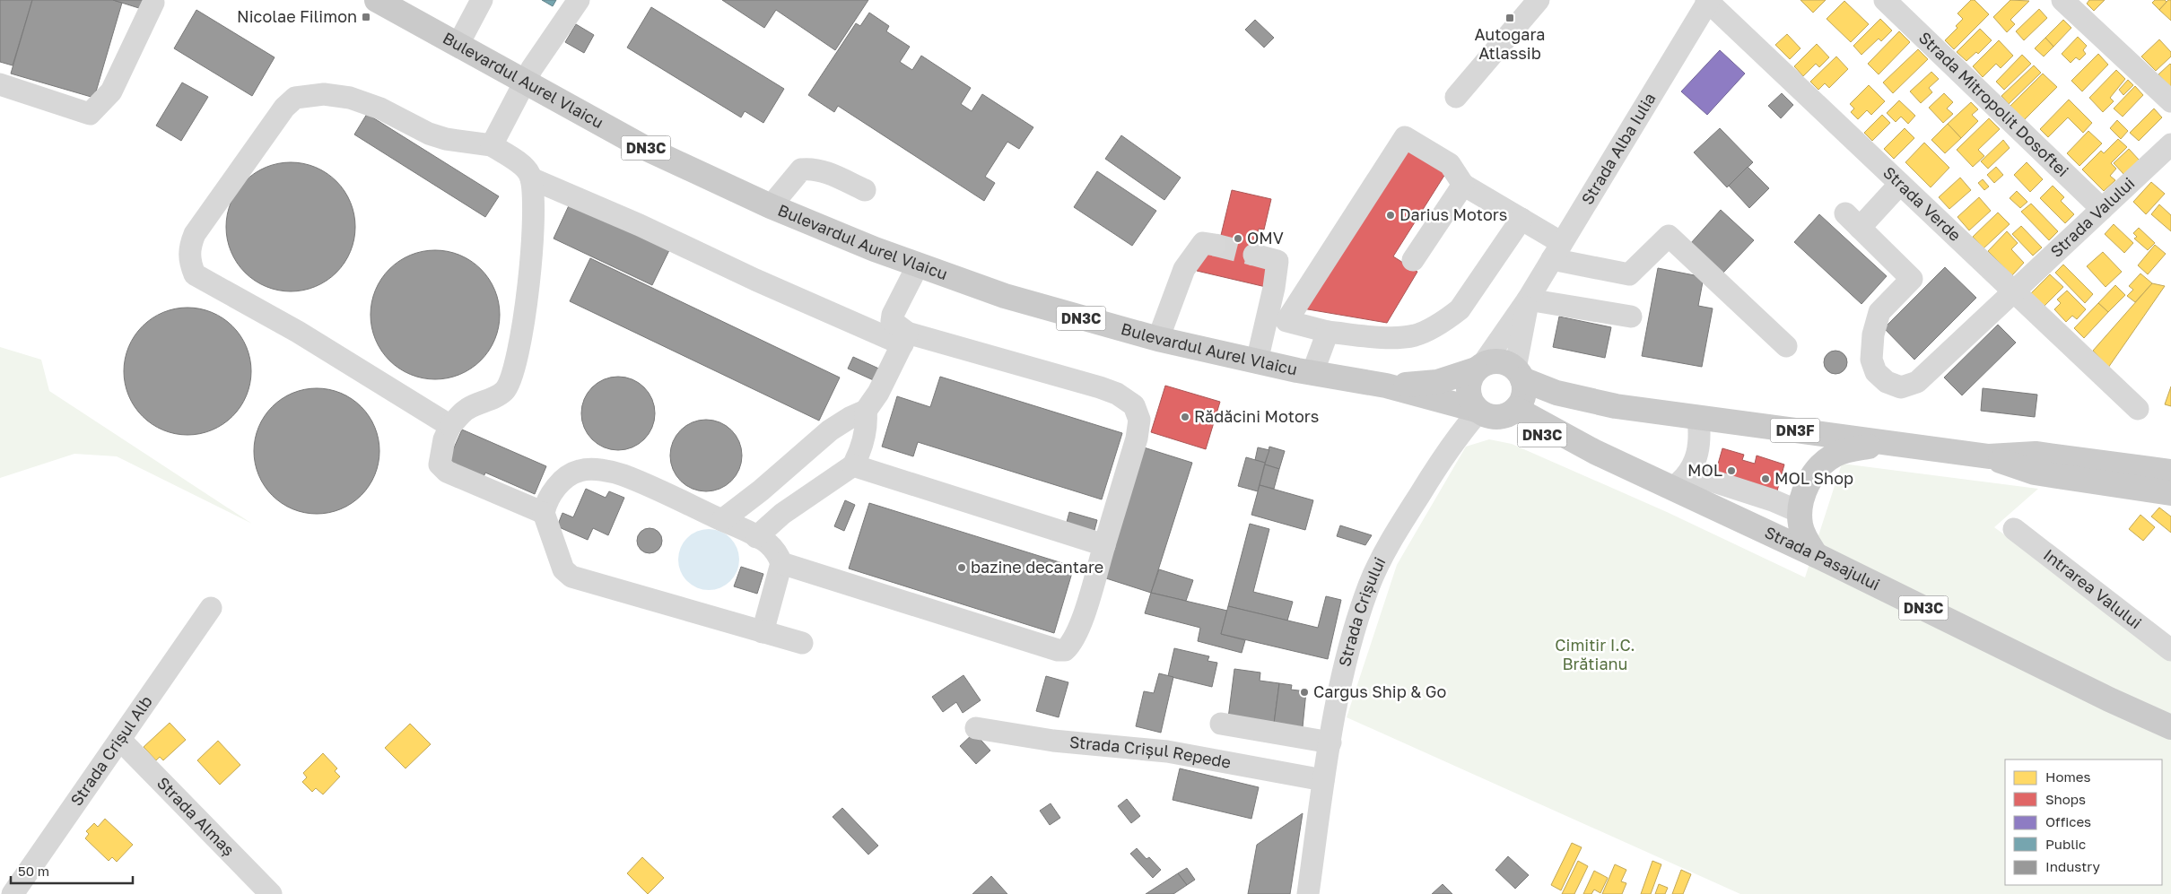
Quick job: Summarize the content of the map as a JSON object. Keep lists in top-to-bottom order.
{
  "streets": {
    "main road": [
      "Bulevardul Aurel Vlaicu",
      "DN3C",
      "DN3F",
      "Strada Pasajului"
    ],
    "street": [
      "Strada Mitropolit Dosoftei",
      "Strada Alba Iulia",
      "Strada Verde",
      "Strada Valului",
      "Intrarea Valului",
      "Strada Crișului",
      "Strada Crișul Alb",
      "Strada Crișul Repede",
      "Strada Almaș"
    ]
  },
  "crossings": [
    ["Bulevardul Aurel Vlaicu", "Strada Alba Iulia"],
    ["Bulevardul Aurel Vlaicu", "DN3F"],
    ["Bulevardul Aurel Vlaicu", "Strada Pasajului"],
    ["Bulevardul Aurel Vlaicu", "Strada Crișului"],
    ["Strada Mitropolit Dosoftei", "Strada Valului"],
    ["Strada Alba Iulia", "Strada Verde"],
    ["Strada Alba Iulia", "DN3F"],
    ["Strada Alba Iulia", "Strada Pasajului"],
    ["Strada Alba Iulia", "Strada Crișului"],
    ["Strada Verde", "Strada Valului"],
    ["DN3F", "Strada Pasajului"],
    ["DN3F", "Strada Crișului"],
    ["Strada Pasajului", "Strada Crișului"],
    ["Strada Crișului", "Strada Crișul Repede"],
    ["Strada Crișul Alb", "Strada Almaș"]
  ],
  "parks": ["Cimitir I.C. Brătianu"],
  "places": {
    "transit": ["Nicolae Filimon", "Autogara Atlassib"],
    "other": [
      "Darius Motors",
      "OMV",
      "Rădăcini Motors",
      "MOL",
      "MOL Shop",
      "bazine decantare",
      "Cargus Ship & Go"
    ]
  },
  "legend": [
    "Homes",
    "Shops",
    "Offices",
    "Public",
    "Industry"
  ],
  "scale_bar": "50 m"
}
